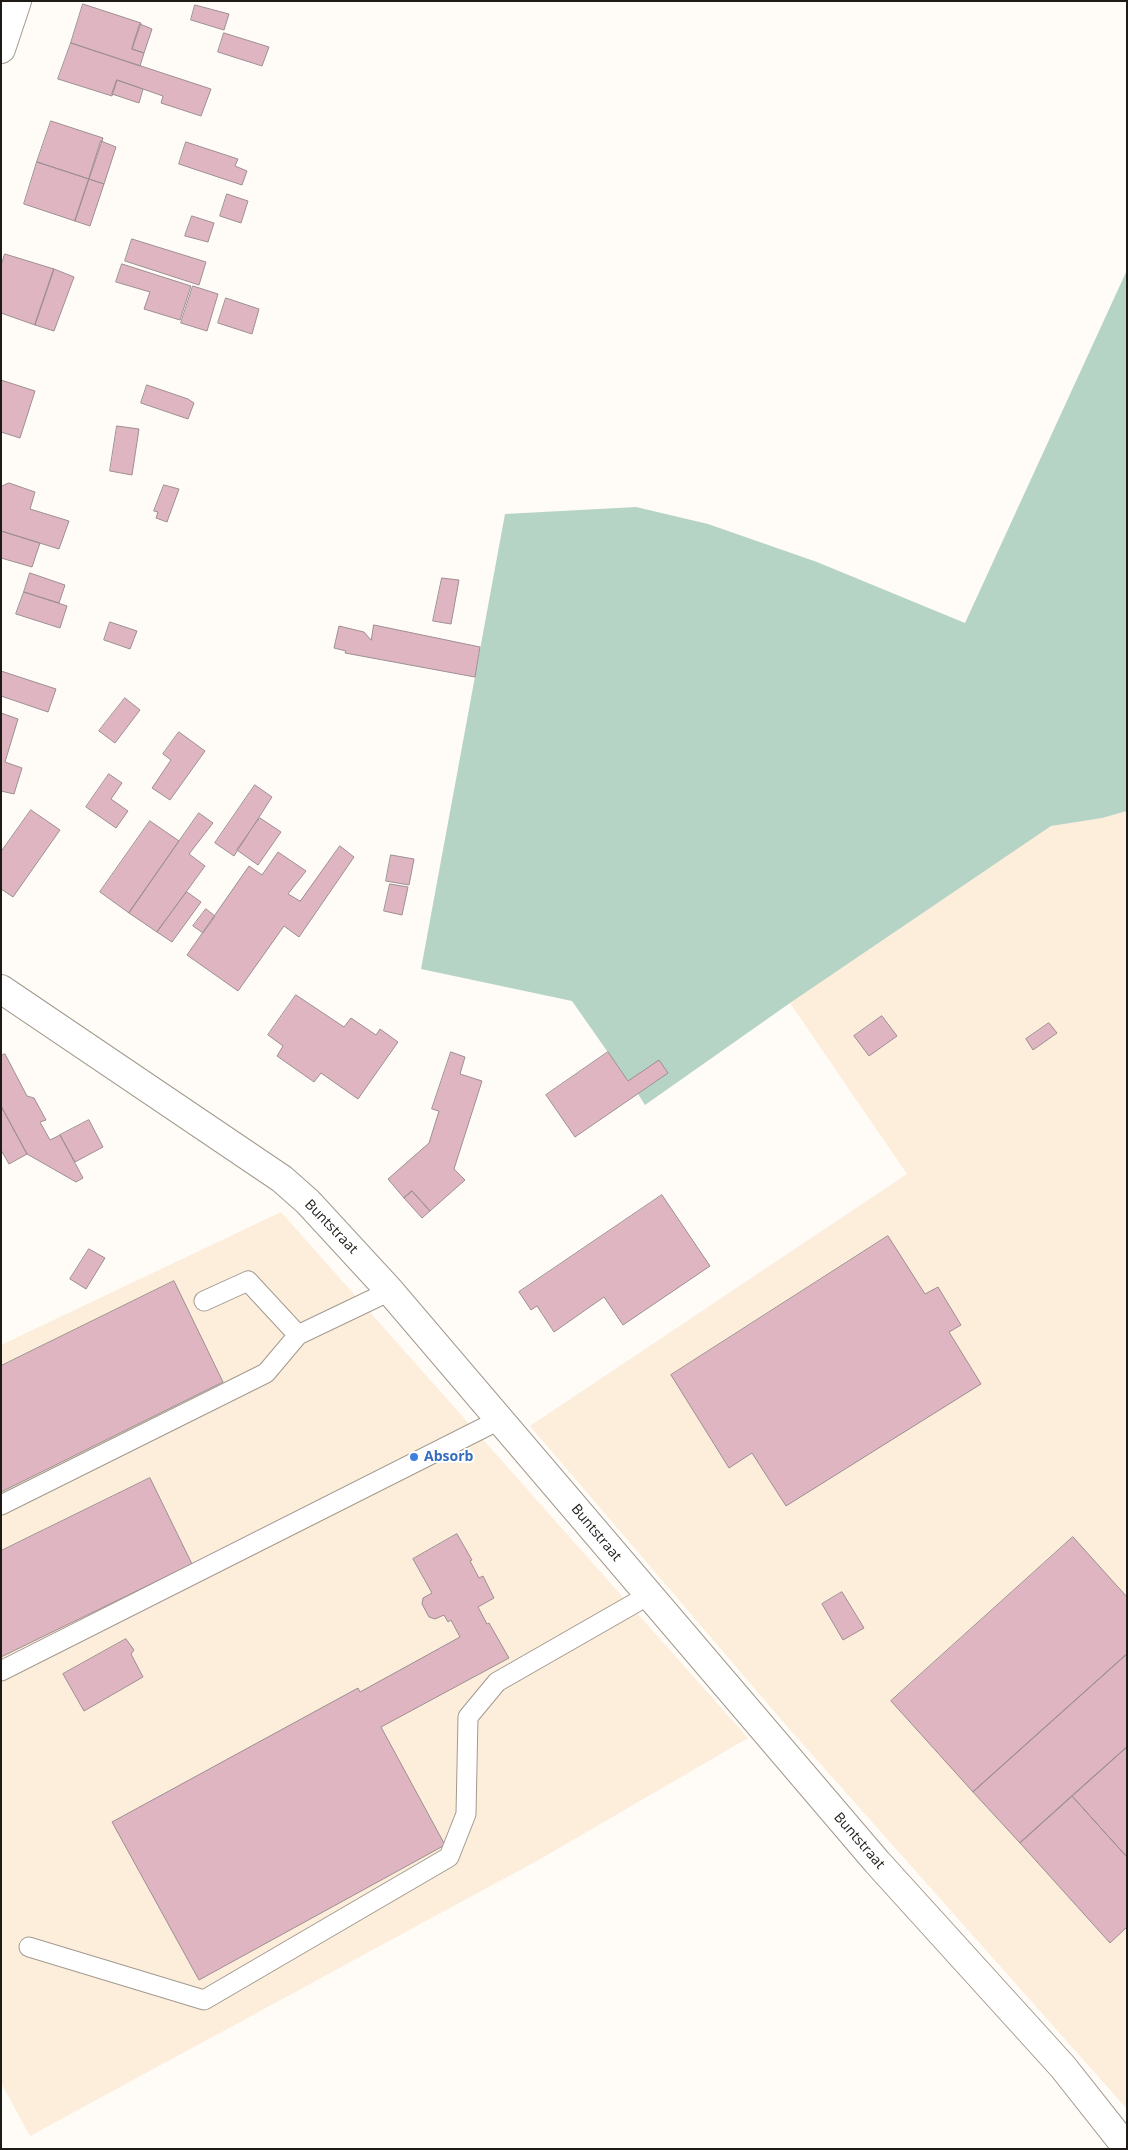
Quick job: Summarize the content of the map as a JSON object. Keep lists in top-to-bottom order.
{
  "streets": {
    "street": ["Buntstraat"]
  },
  "places": ["Absorb"]
}
